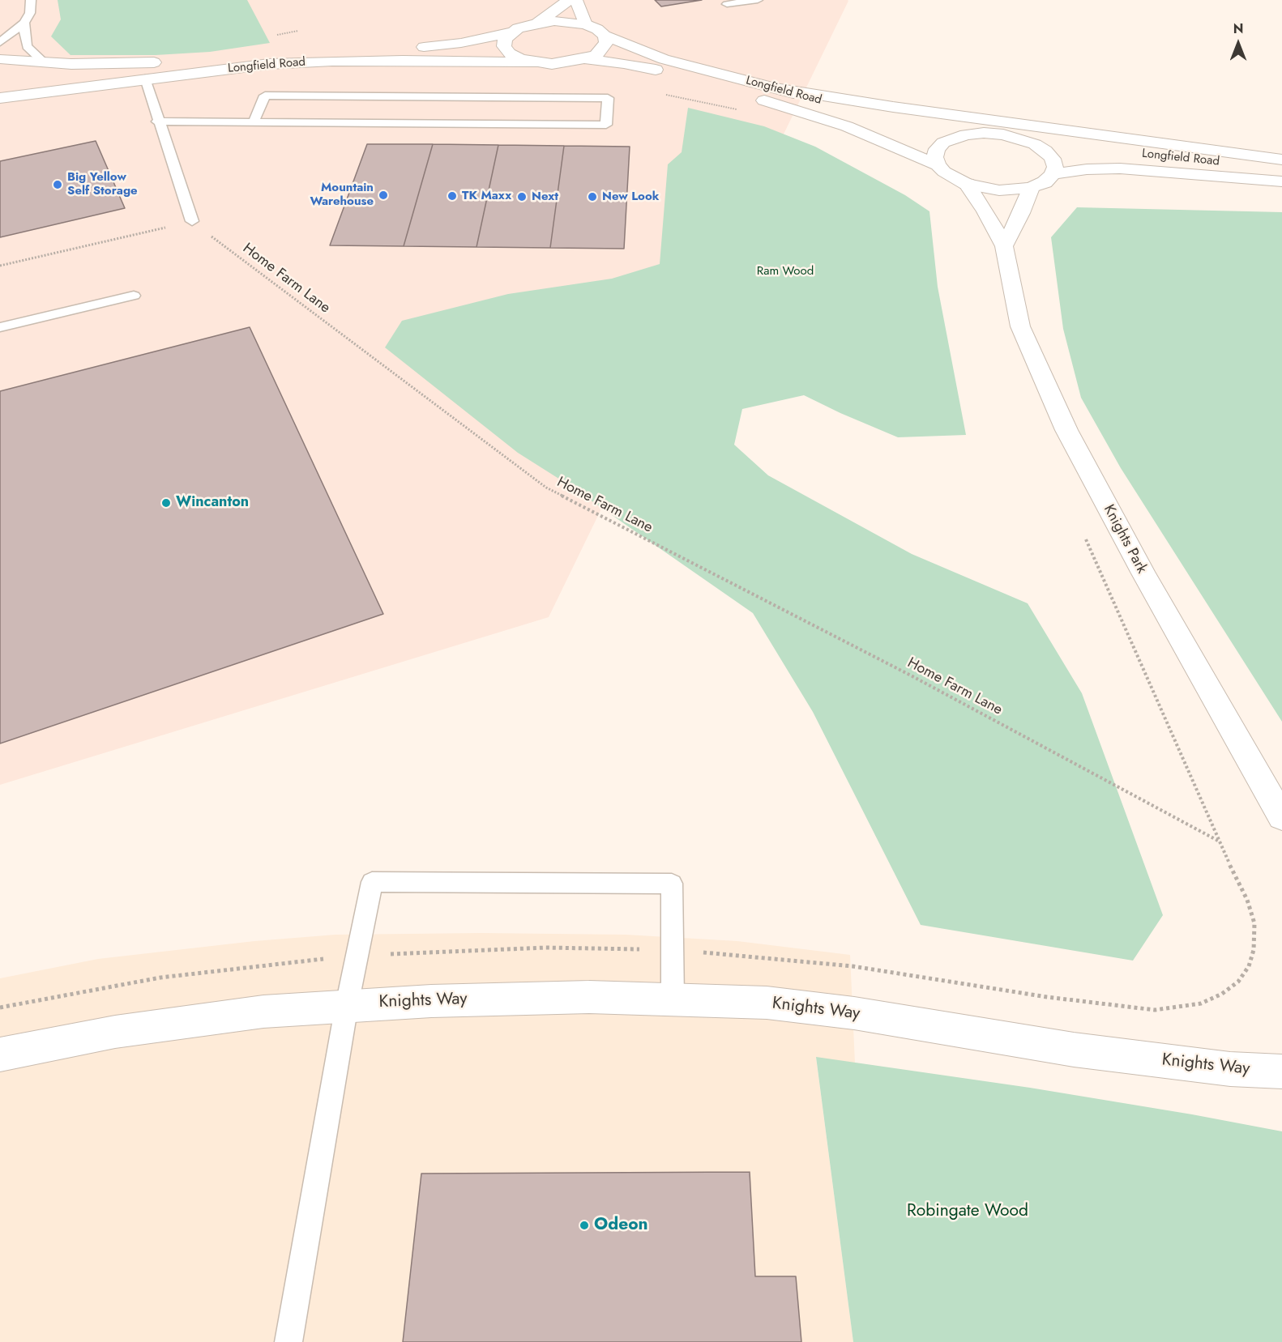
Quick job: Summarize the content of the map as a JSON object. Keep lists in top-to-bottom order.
{
  "streets": {
    "street": ["Longfield Road", "Knights Park", "Knights Way"],
    "path": ["Home Farm Lane"]
  },
  "crossings": [
    ["Longfield Road", "Knights Park"]
  ],
  "parks": ["Ram Wood", "Robingate Wood"],
  "places": [
    "Big Yellow Self Storage",
    "Mountain Warehouse",
    "TK Maxx",
    "Next",
    "New Look",
    "Wincanton",
    "Odeon"
  ],
  "north": "top"
}
